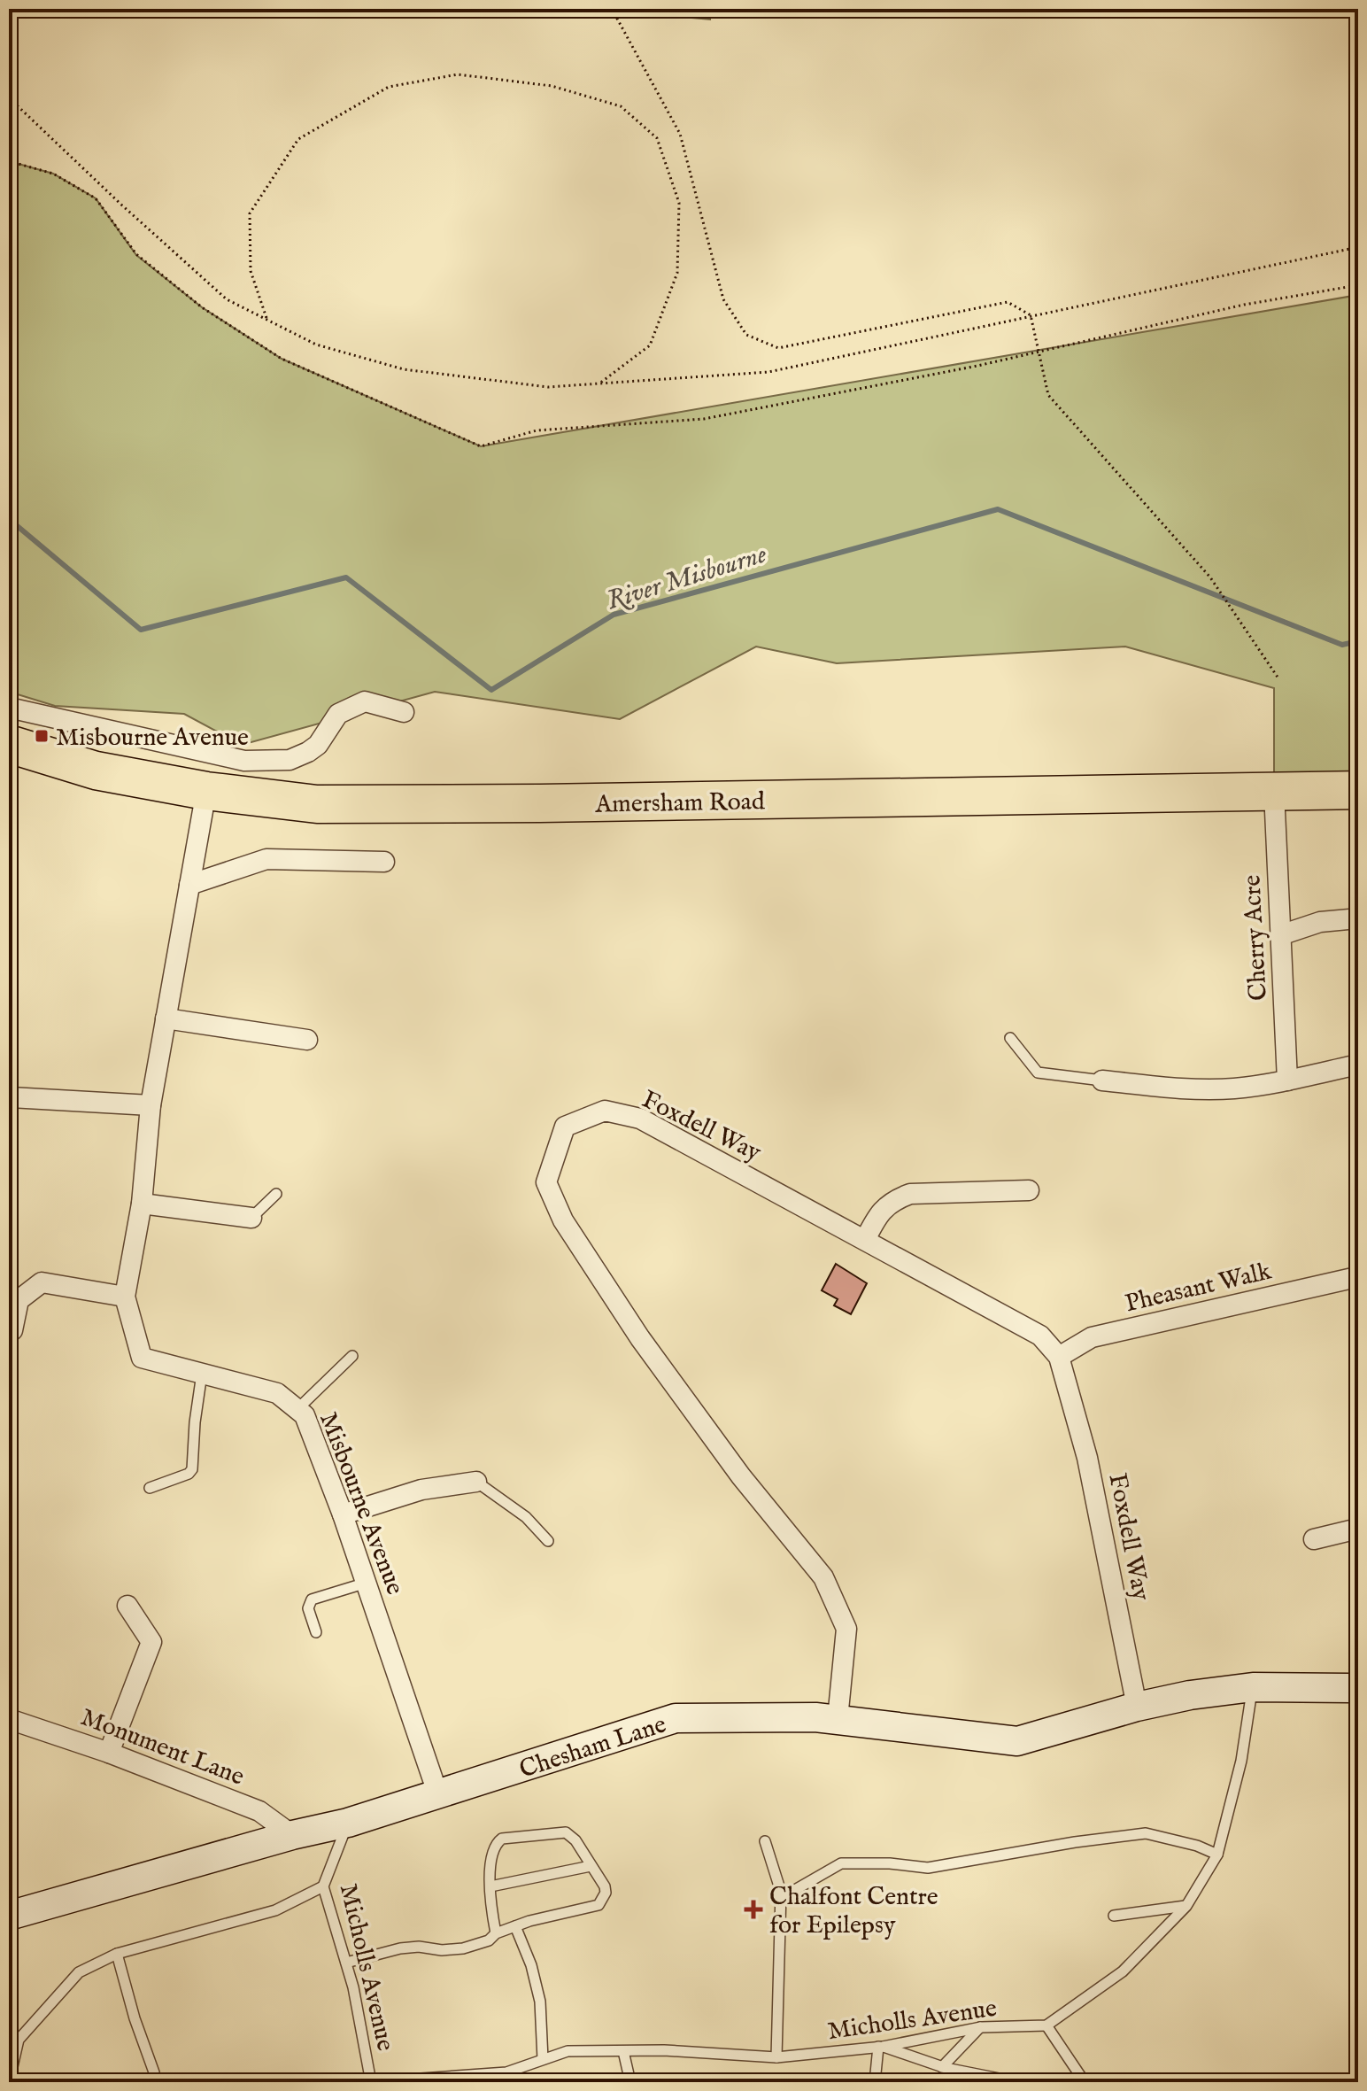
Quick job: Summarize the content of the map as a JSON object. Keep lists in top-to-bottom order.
{
  "streets": {
    "highway": ["Amersham Road"],
    "street": [
      "Cherry Acre",
      "Foxdell Way",
      "Pheasant Walk",
      "Misbourne Avenue",
      "Monument Lane",
      "Chesham Lane"
    ],
    "lane": ["Micholls Avenue"]
  },
  "crossings": [
    ["Amersham Road", "Cherry Acre"],
    ["Amersham Road", "Misbourne Avenue"],
    ["Foxdell Way", "Pheasant Walk"],
    ["Foxdell Way", "Chesham Lane"],
    ["Misbourne Avenue", "Chesham Lane"],
    ["Monument Lane", "Chesham Lane"],
    ["Chesham Lane", "Micholls Avenue"]
  ],
  "water": ["River Misbourne"],
  "places": {
    "transit": ["Misbourne Avenue"],
    "health": ["Chalfont Centre for Epilepsy"]
  }
}
